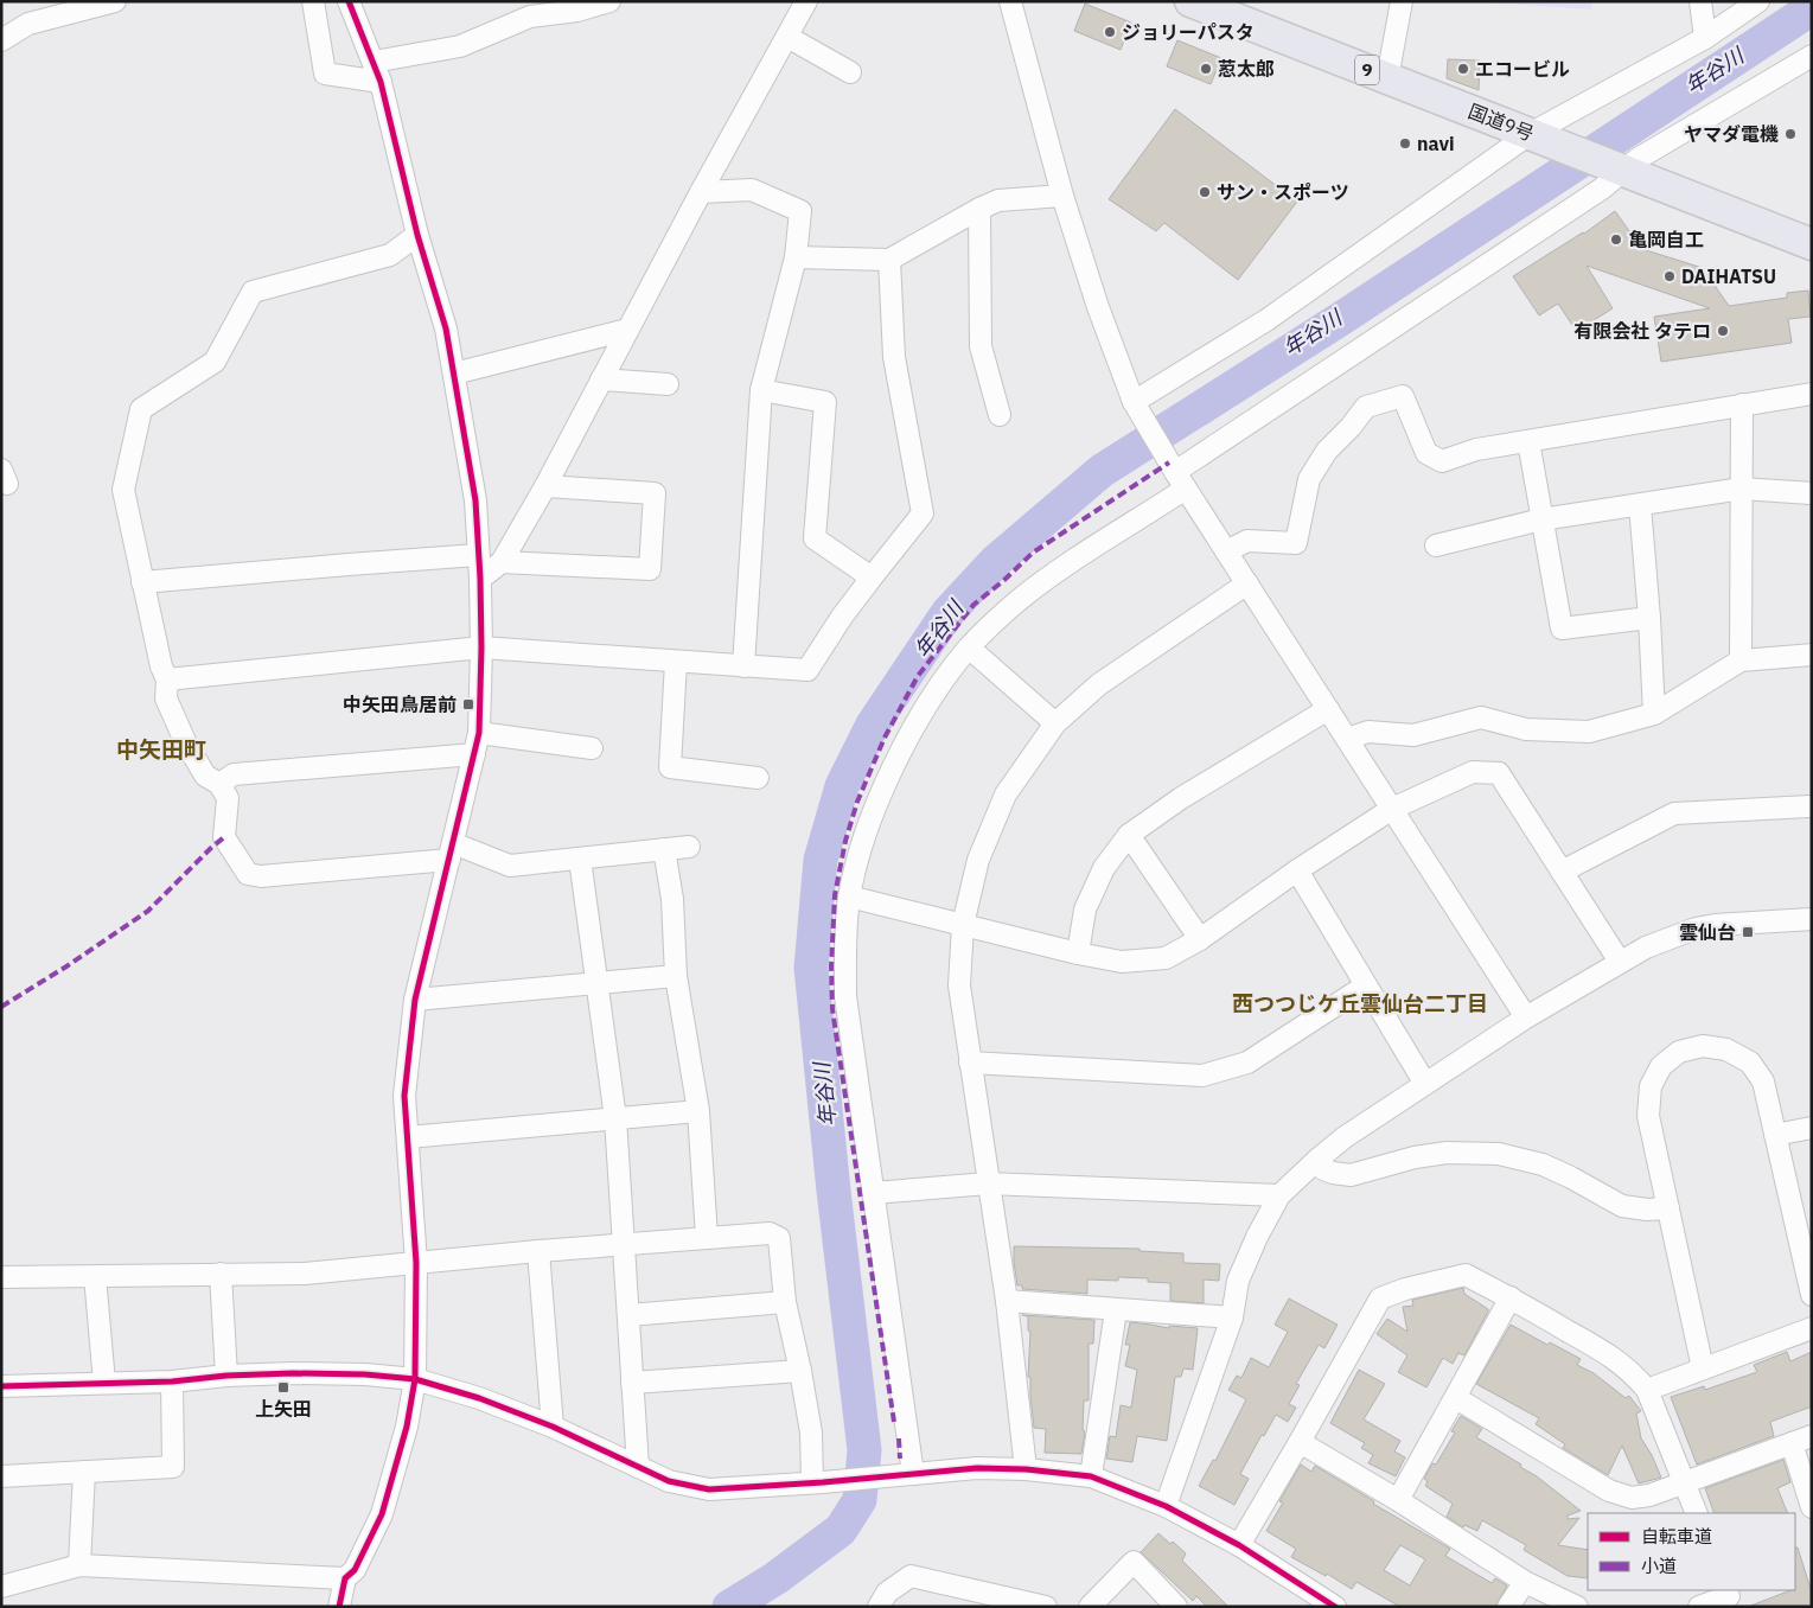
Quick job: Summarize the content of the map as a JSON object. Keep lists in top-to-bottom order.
{
  "streets": {
    "highway": ["9", "国道9号"]
  },
  "districts": ["中矢田町", "西つつじケ丘雲仙台二丁目"],
  "water": ["年谷川"],
  "places": {
    "other": [
      "ジョリーパスタ",
      "荵太郎",
      "エコービル",
      "ヤマダ電機",
      "navi",
      "サン・スポーツ",
      "亀岡自工",
      "DAIHATSU",
      "有限会社 タテロ"
    ],
    "transit": ["中矢田鳥居前", "雲仙台", "上矢田"]
  },
  "legend": ["自転車道", "小道"]
}
